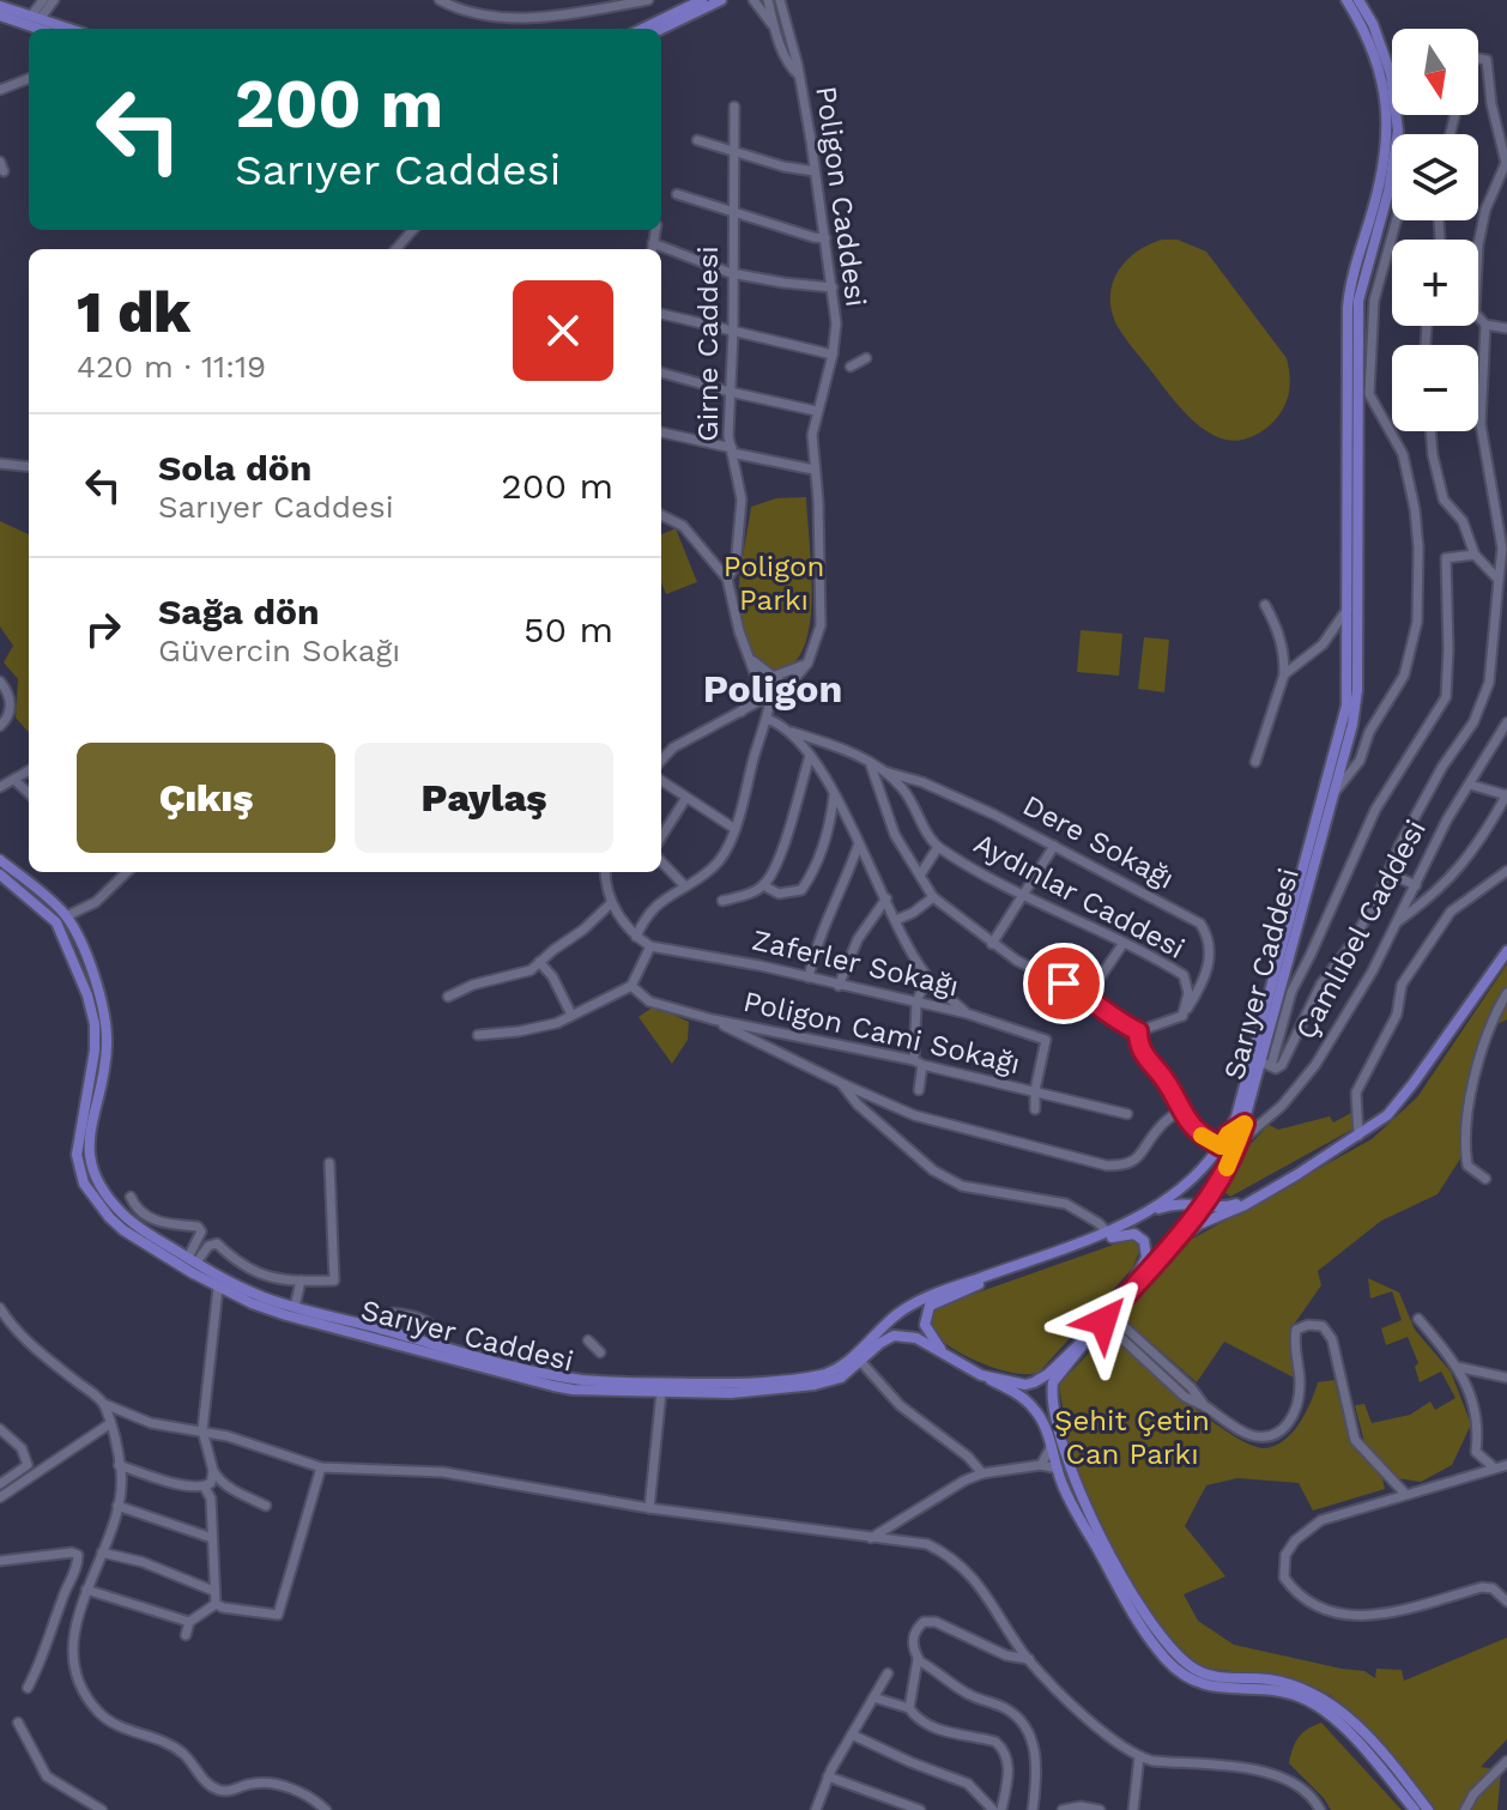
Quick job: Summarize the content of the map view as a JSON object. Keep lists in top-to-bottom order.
{
  "streets": {
    "main road": ["Sarıyer Caddesi"],
    "street": [
      "Poligon Caddesi",
      "Girne Caddesi",
      "Dere Sokağı",
      "Aydınlar Caddesi",
      "Çamlıbel Caddesi",
      "Zaferler Sokağı",
      "Poligon Cami Sokağı"
    ]
  },
  "crossings": [
    ["Dere Sokağı", "Aydınlar Caddesi"],
    ["Çamlıbel Caddesi", "Sarıyer Caddesi"],
    ["Zaferler Sokağı", "Poligon Cami Sokağı"]
  ],
  "districts": ["Poligon"],
  "parks": ["Poligon Parkı", "Şehit Çetin Can Parkı"],
  "north": "bottom",
  "page": {
    "map_buttons": ["+", "−"],
    "turn": ["200 m", "Sarıyer Caddesi"],
    "heading": ["1 dk", "420 m · 11:19"],
    "list": [
      {
        "name": "Sola dön",
        "note": "Sarıyer Caddesi",
        "value": "200 m"
      },
      {
        "name": "Sağa dön",
        "note": "Güvercin Sokağı",
        "value": "50 m"
      }
    ],
    "buttons": ["Çıkış", "Paylaş"]
  }
}
